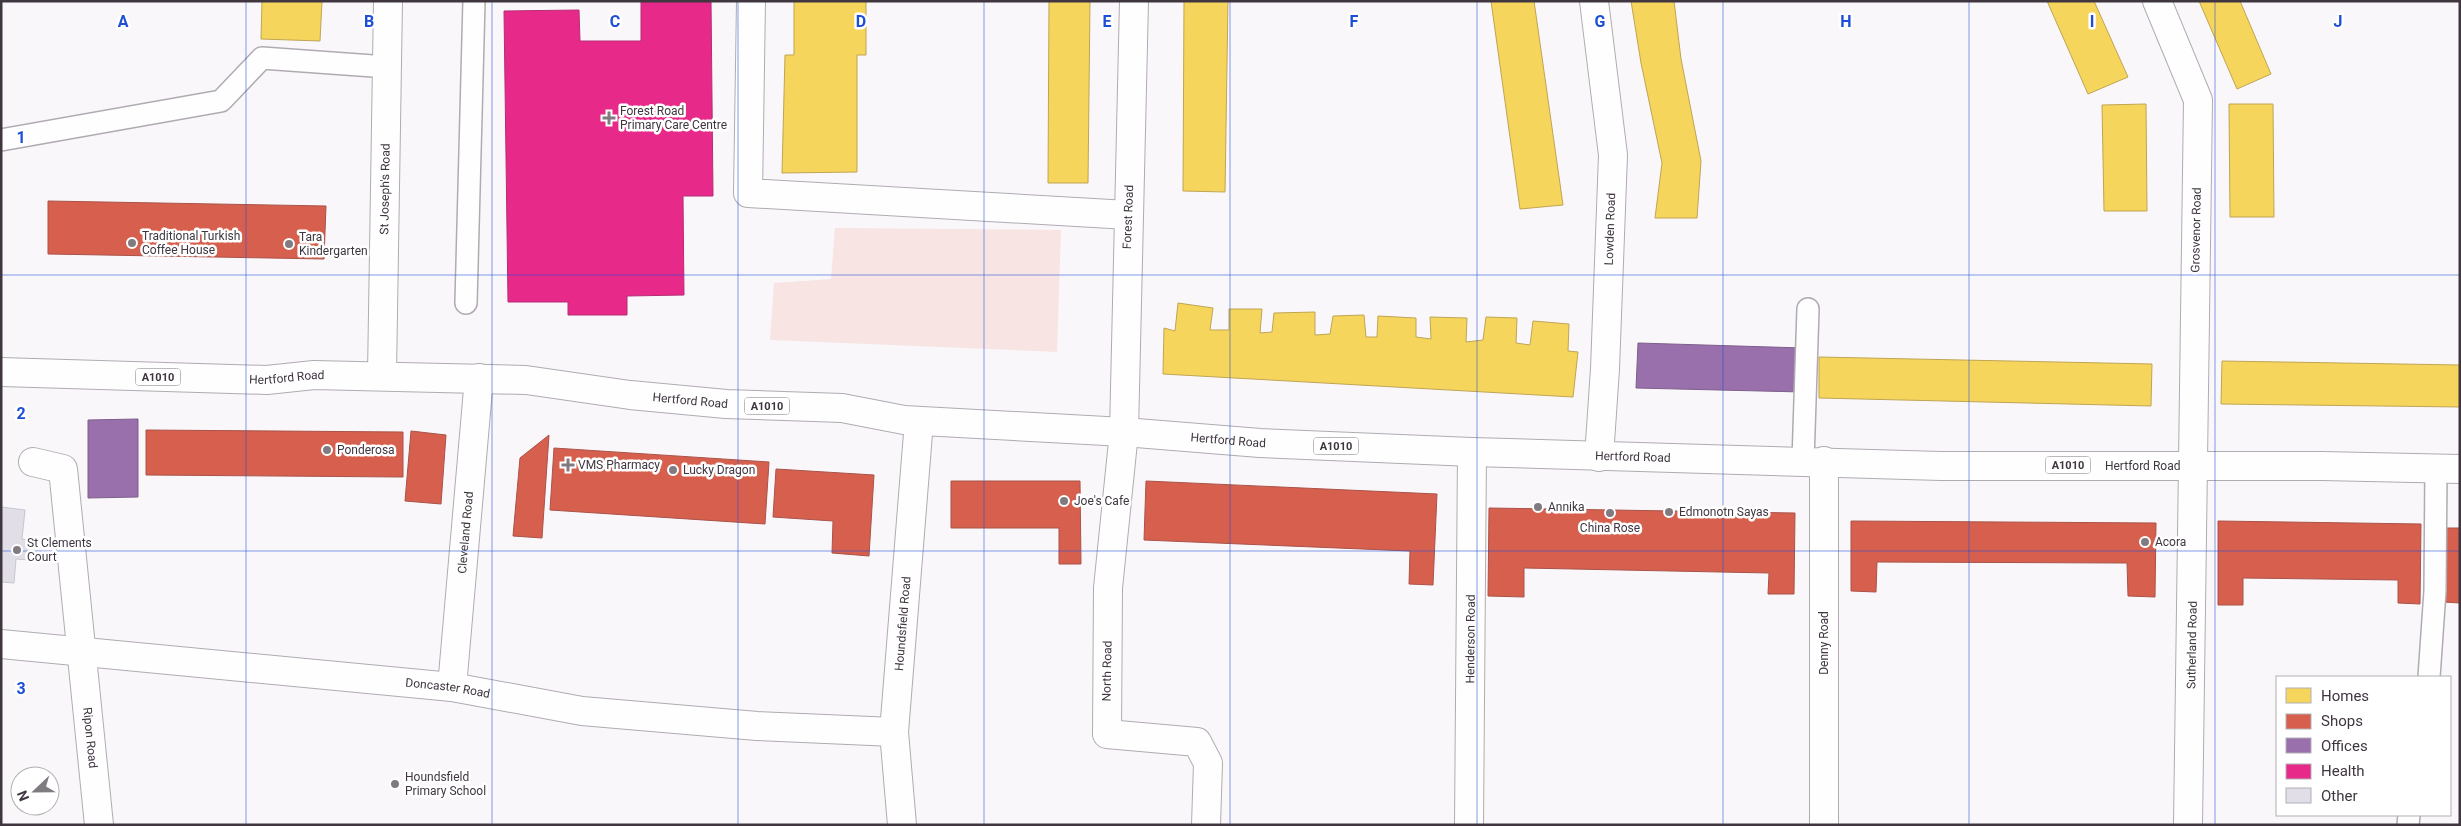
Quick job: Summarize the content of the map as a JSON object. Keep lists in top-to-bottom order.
{
  "streets": {
    "street": [
      "St Joseph's Road",
      "Forest Road",
      "Lowden Road",
      "Grosvenor Road",
      "A1010",
      "Hertford Road",
      "Cleveland Road",
      "Houndsfield Road",
      "Henderson Road",
      "Denny Road",
      "Sutherland Road",
      "North Road",
      "Doncaster Road",
      "Ripon Road"
    ]
  },
  "crossings": [
    ["St Joseph's Road", "Hertford Road"],
    ["Forest Road", "Hertford Road"],
    ["Forest Road", "North Road"],
    ["Lowden Road", "Hertford Road"],
    ["Grosvenor Road", "Hertford Road"],
    ["Grosvenor Road", "Sutherland Road"],
    ["Hertford Road", "Cleveland Road"],
    ["Hertford Road", "Houndsfield Road"],
    ["Hertford Road", "Henderson Road"],
    ["Hertford Road", "Denny Road"],
    ["Hertford Road", "Sutherland Road"],
    ["Hertford Road", "North Road"],
    ["Cleveland Road", "Doncaster Road"],
    ["Houndsfield Road", "Doncaster Road"],
    ["Doncaster Road", "Ripon Road"]
  ],
  "places": {
    "health": ["Forest Road Primary Care Centre", "VMS Pharmacy"],
    "other": [
      "Traditional Turkish Coffee House",
      "Tara Kindergarten",
      "Ponderosa",
      "Lucky Dragon",
      "Joe's Cafe",
      "Annika",
      "Edmonotn Sayas",
      "China Rose",
      "Acora",
      "St Clements Court",
      "Houndsfield Primary School"
    ]
  },
  "legend": [
    "Homes",
    "Shops",
    "Offices",
    "Health",
    "Other"
  ],
  "north": "left",
  "grid": {
    "columns": [
      "A",
      "B",
      "C",
      "D",
      "E",
      "F",
      "G",
      "H",
      "I",
      "J"
    ],
    "rows": ["1", "2", "3"]
  }
}
